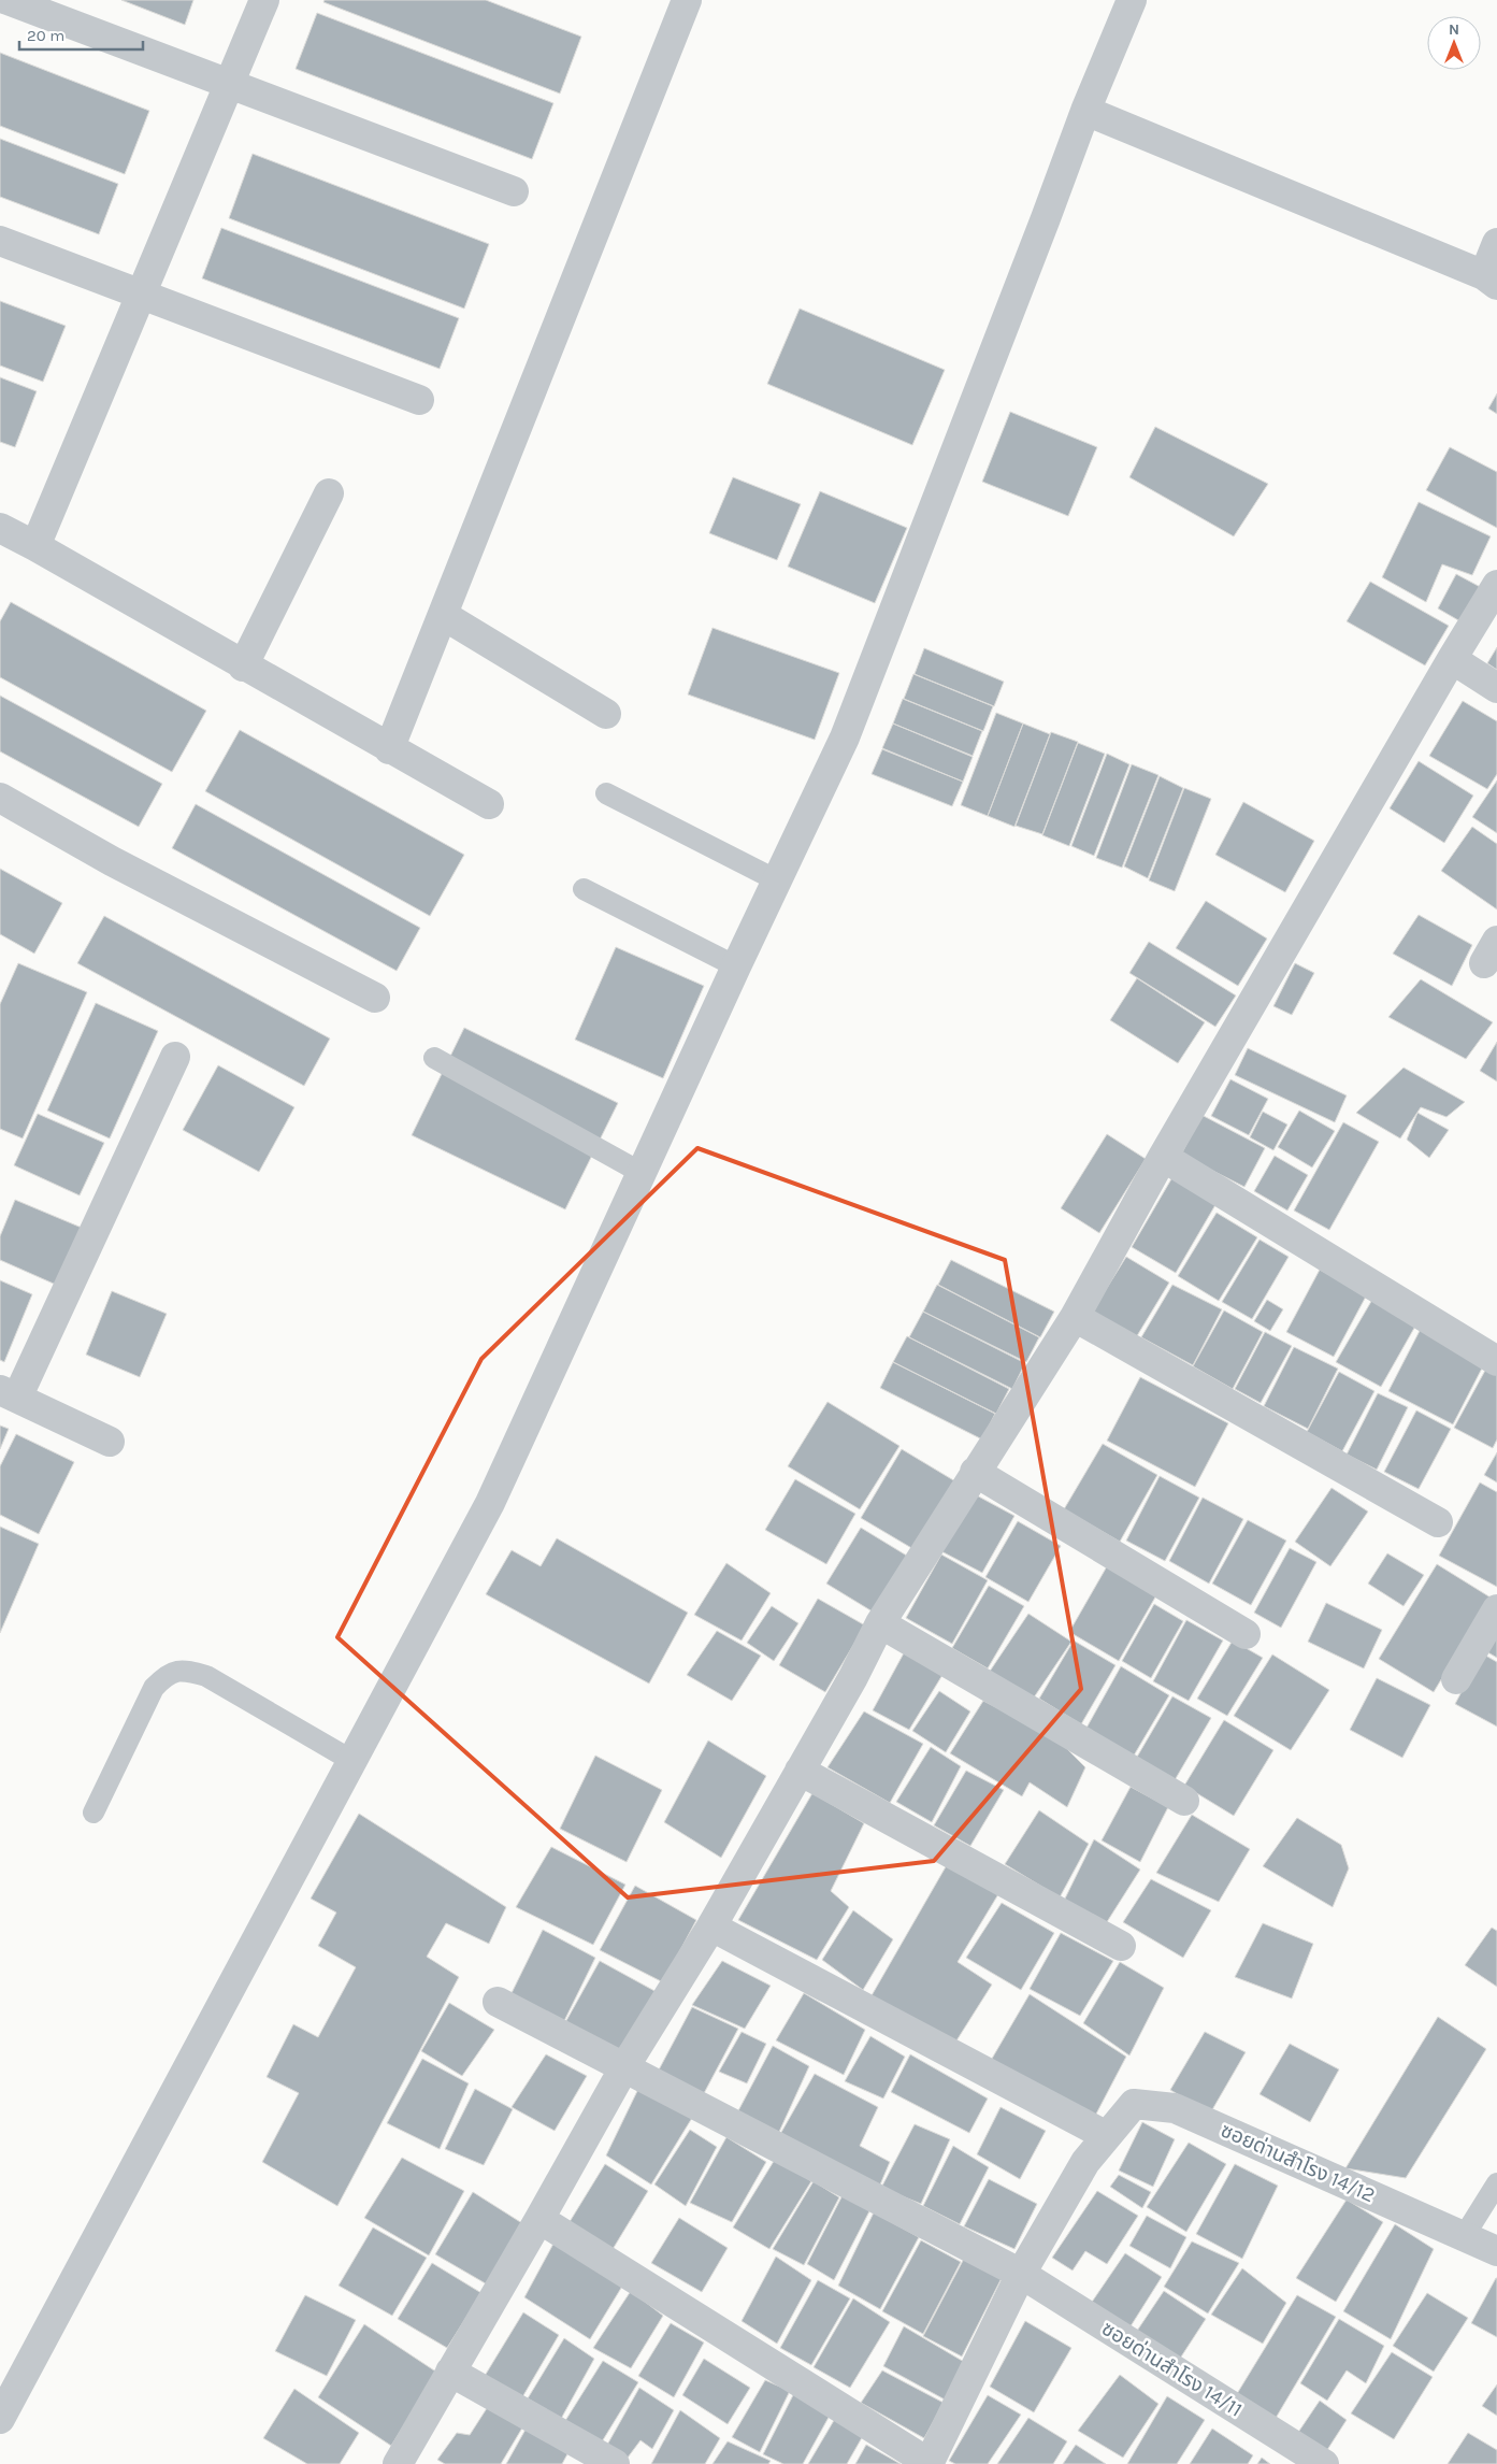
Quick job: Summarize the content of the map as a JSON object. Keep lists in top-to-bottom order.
{
  "streets": {
    "street": ["ซอยด่านสำโรง 14/12", "ซอยด่านสำโรง 14/11"]
  },
  "scale_bar": "20 m",
  "north": "top"
}
